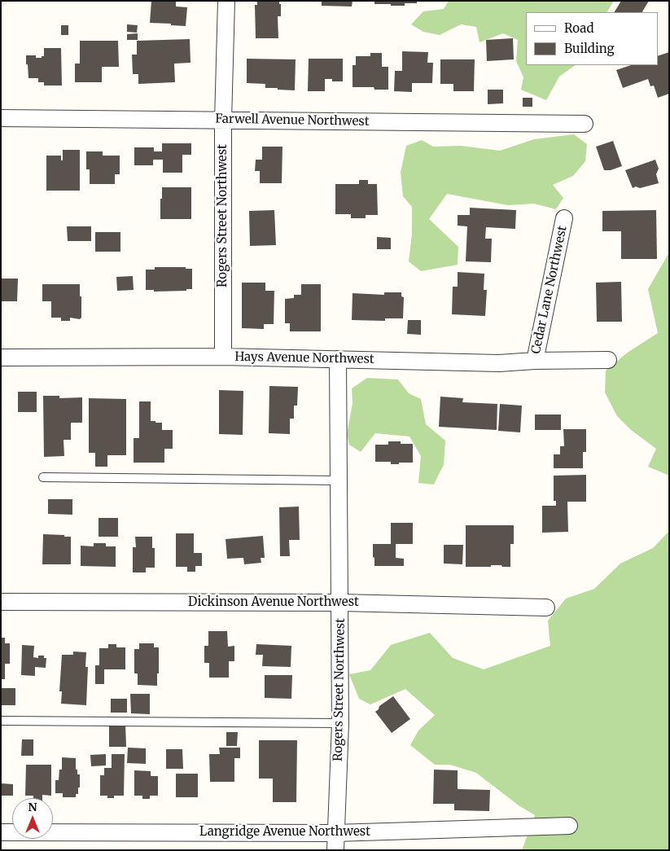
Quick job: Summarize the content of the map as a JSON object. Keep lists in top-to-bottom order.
{
  "streets": {
    "street": [
      "Farwell Avenue Northwest",
      "Rogers Street Northwest",
      "Cedar Lane Northwest",
      "Hays Avenue Northwest",
      "Dickinson Avenue Northwest",
      "Langridge Avenue Northwest"
    ]
  },
  "crossings": [
    ["Farwell Avenue Northwest", "Rogers Street Northwest"],
    ["Rogers Street Northwest", "Hays Avenue Northwest"],
    ["Rogers Street Northwest", "Dickinson Avenue Northwest"],
    ["Rogers Street Northwest", "Langridge Avenue Northwest"],
    ["Cedar Lane Northwest", "Hays Avenue Northwest"]
  ],
  "legend": ["Road", "Building"],
  "north": "top"
}
